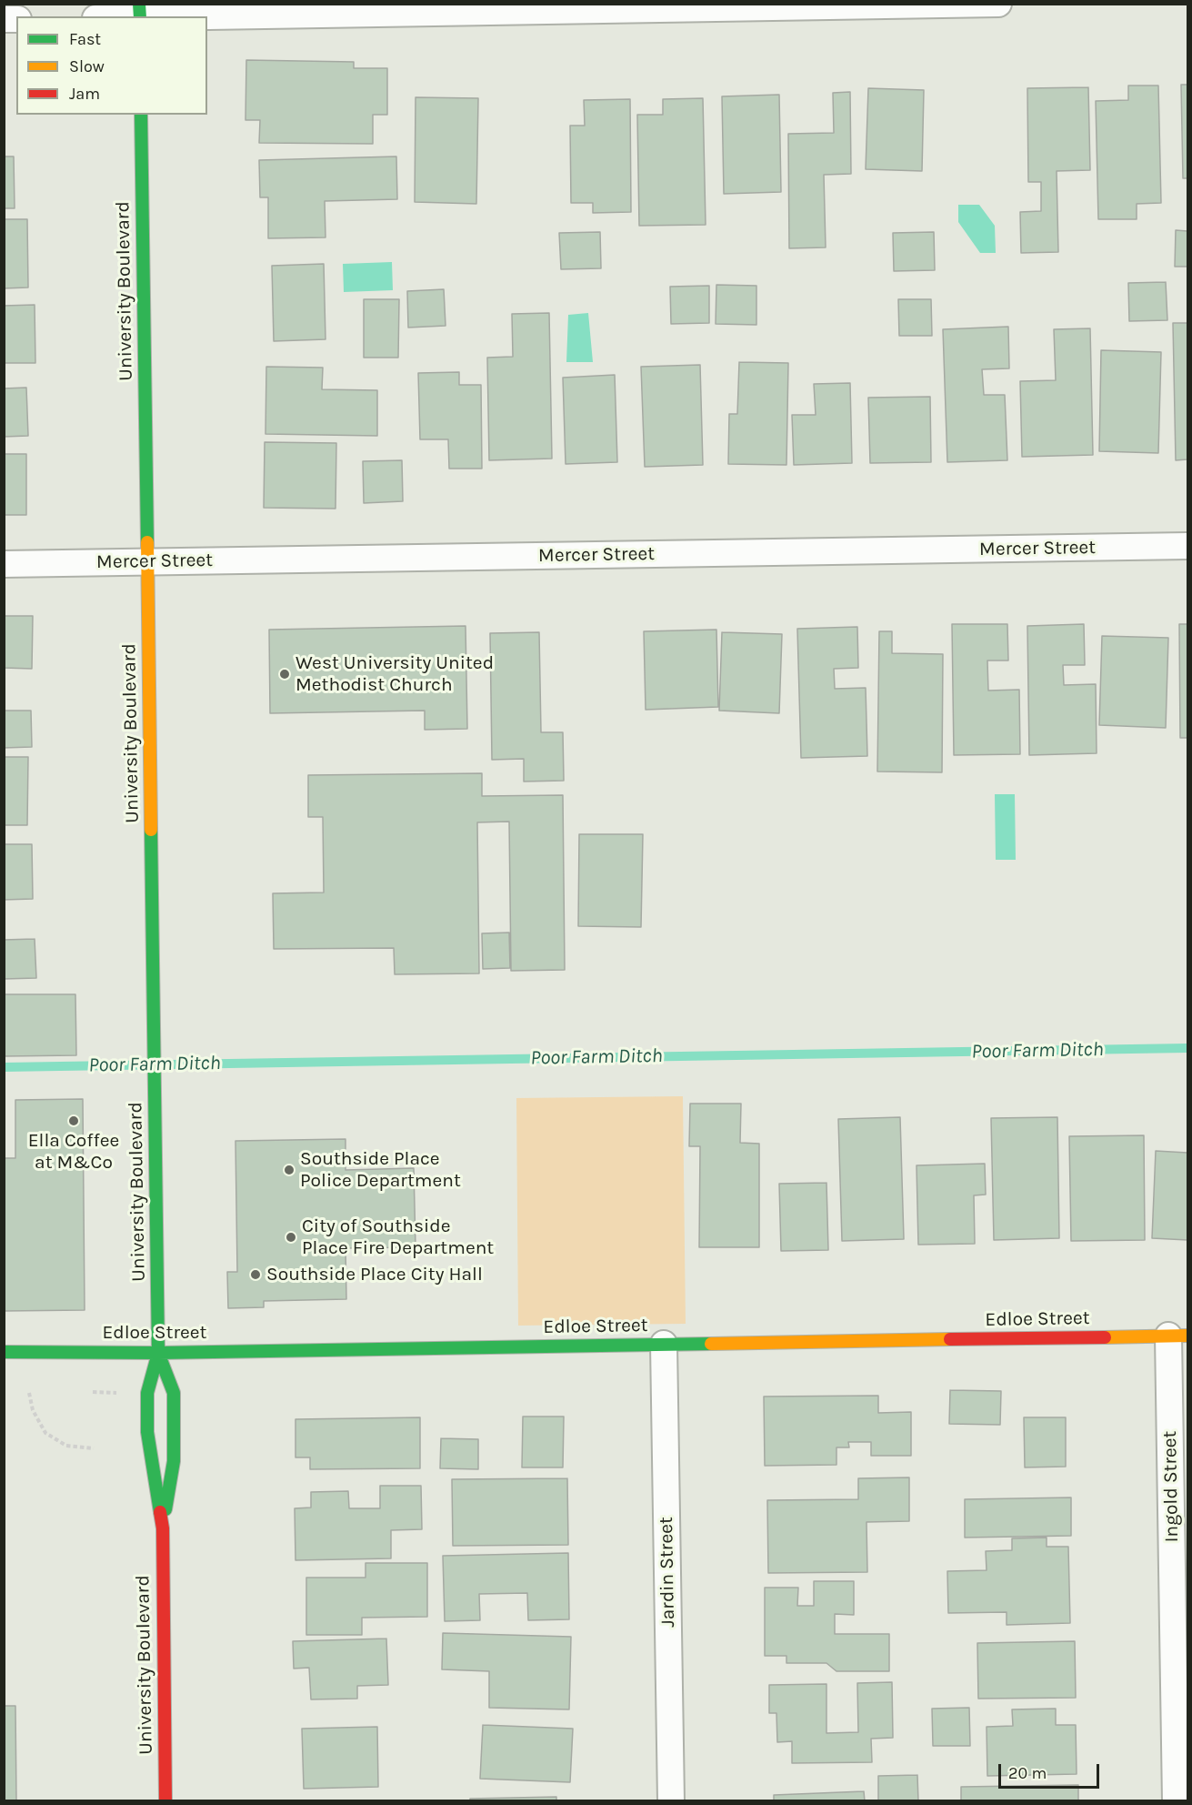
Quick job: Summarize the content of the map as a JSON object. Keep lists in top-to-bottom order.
{
  "streets": {
    "street": [
      "University Boulevard",
      "Mercer Street",
      "Edloe Street",
      "Ingold Street",
      "Jardin Street"
    ]
  },
  "crossings": [
    ["University Boulevard", "Mercer Street"],
    ["University Boulevard", "Edloe Street"],
    ["Edloe Street", "Ingold Street"],
    ["Edloe Street", "Jardin Street"]
  ],
  "water": ["Poor Farm Ditch"],
  "places": [
    "West University United Methodist Church",
    "Ella Coffee at M&Co",
    "Southside Place Police Department",
    "City of Southside Place Fire Department",
    "Southside Place City Hall"
  ],
  "legend": ["Fast", "Slow", "Jam"],
  "scale_bar": "20 m"
}
